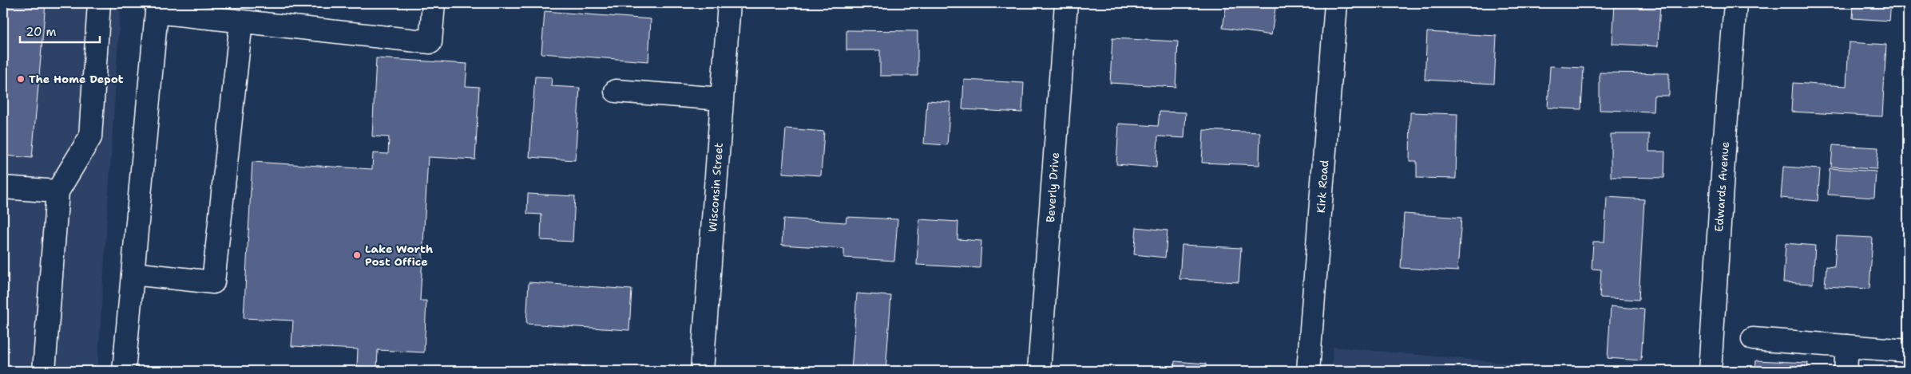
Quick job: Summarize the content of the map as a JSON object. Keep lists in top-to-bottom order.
{
  "streets": {
    "street": [
      "Kirk Road",
      "Edwards Avenue",
      "Wisconsin Street",
      "Beverly Drive"
    ]
  },
  "places": ["The Home Depot", "Lake Worth Post Office"],
  "scale_bar": "20 m"
}
